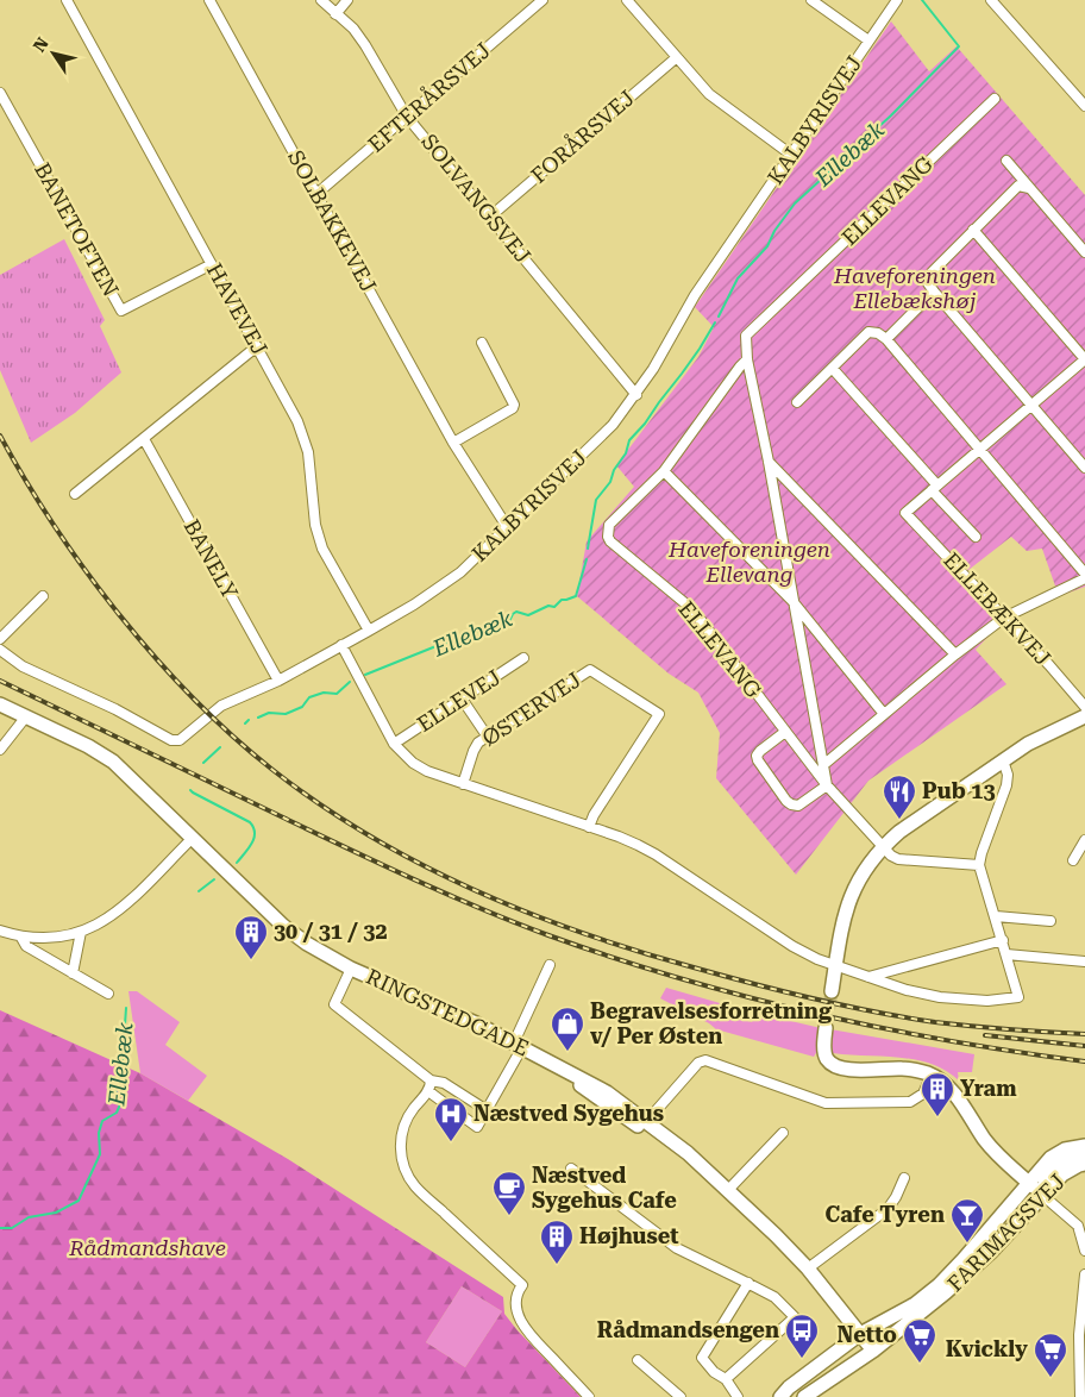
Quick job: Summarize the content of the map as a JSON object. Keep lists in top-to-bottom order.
{
  "streets": {
    "street": [
      "EFTERÅRSVEJ",
      "KALBYRISVEJ",
      "FORÅRSVEJ",
      "SOLVANGSVEJ",
      "ELLEVANG",
      "SOLBAKKEVEJ",
      "BANETOFTEN",
      "HAVEVEJ",
      "BANELY",
      "ELLEBÆKVEJ",
      "ELLEVEJ",
      "ØSTERVEJ",
      "RINGSTEDGADE",
      "FARIMAGSVEJ"
    ]
  },
  "crossings": [
    ["EFTERÅRSVEJ", "SOLVANGSVEJ"],
    ["EFTERÅRSVEJ", "SOLBAKKEVEJ"],
    ["KALBYRISVEJ", "SOLVANGSVEJ"],
    ["KALBYRISVEJ", "SOLBAKKEVEJ"],
    ["KALBYRISVEJ", "HAVEVEJ"],
    ["KALBYRISVEJ", "BANELY"],
    ["FORÅRSVEJ", "SOLVANGSVEJ"],
    ["BANETOFTEN", "HAVEVEJ"],
    ["RINGSTEDGADE", "FARIMAGSVEJ"]
  ],
  "water": ["Ellebæk"],
  "parks": ["Haveforeningen Ellebækshøj", "Haveforeningen Ellevang", "Rådmandshave"],
  "places": {
    "restaurant": ["Pub 13"],
    "building": ["30 / 31 / 32", "Yram", "Højhuset"],
    "shop": ["Begravelsesforretning v/ Per Østen"],
    "hospital": ["Næstved Sygehus"],
    "cafe": ["Næstved Sygehus Cafe"],
    "bar": ["Cafe Tyren"],
    "bus stop": ["Rådmandsengen"],
    "supermarket": ["Netto", "Kvickly"]
  },
  "north": "top left"
}
